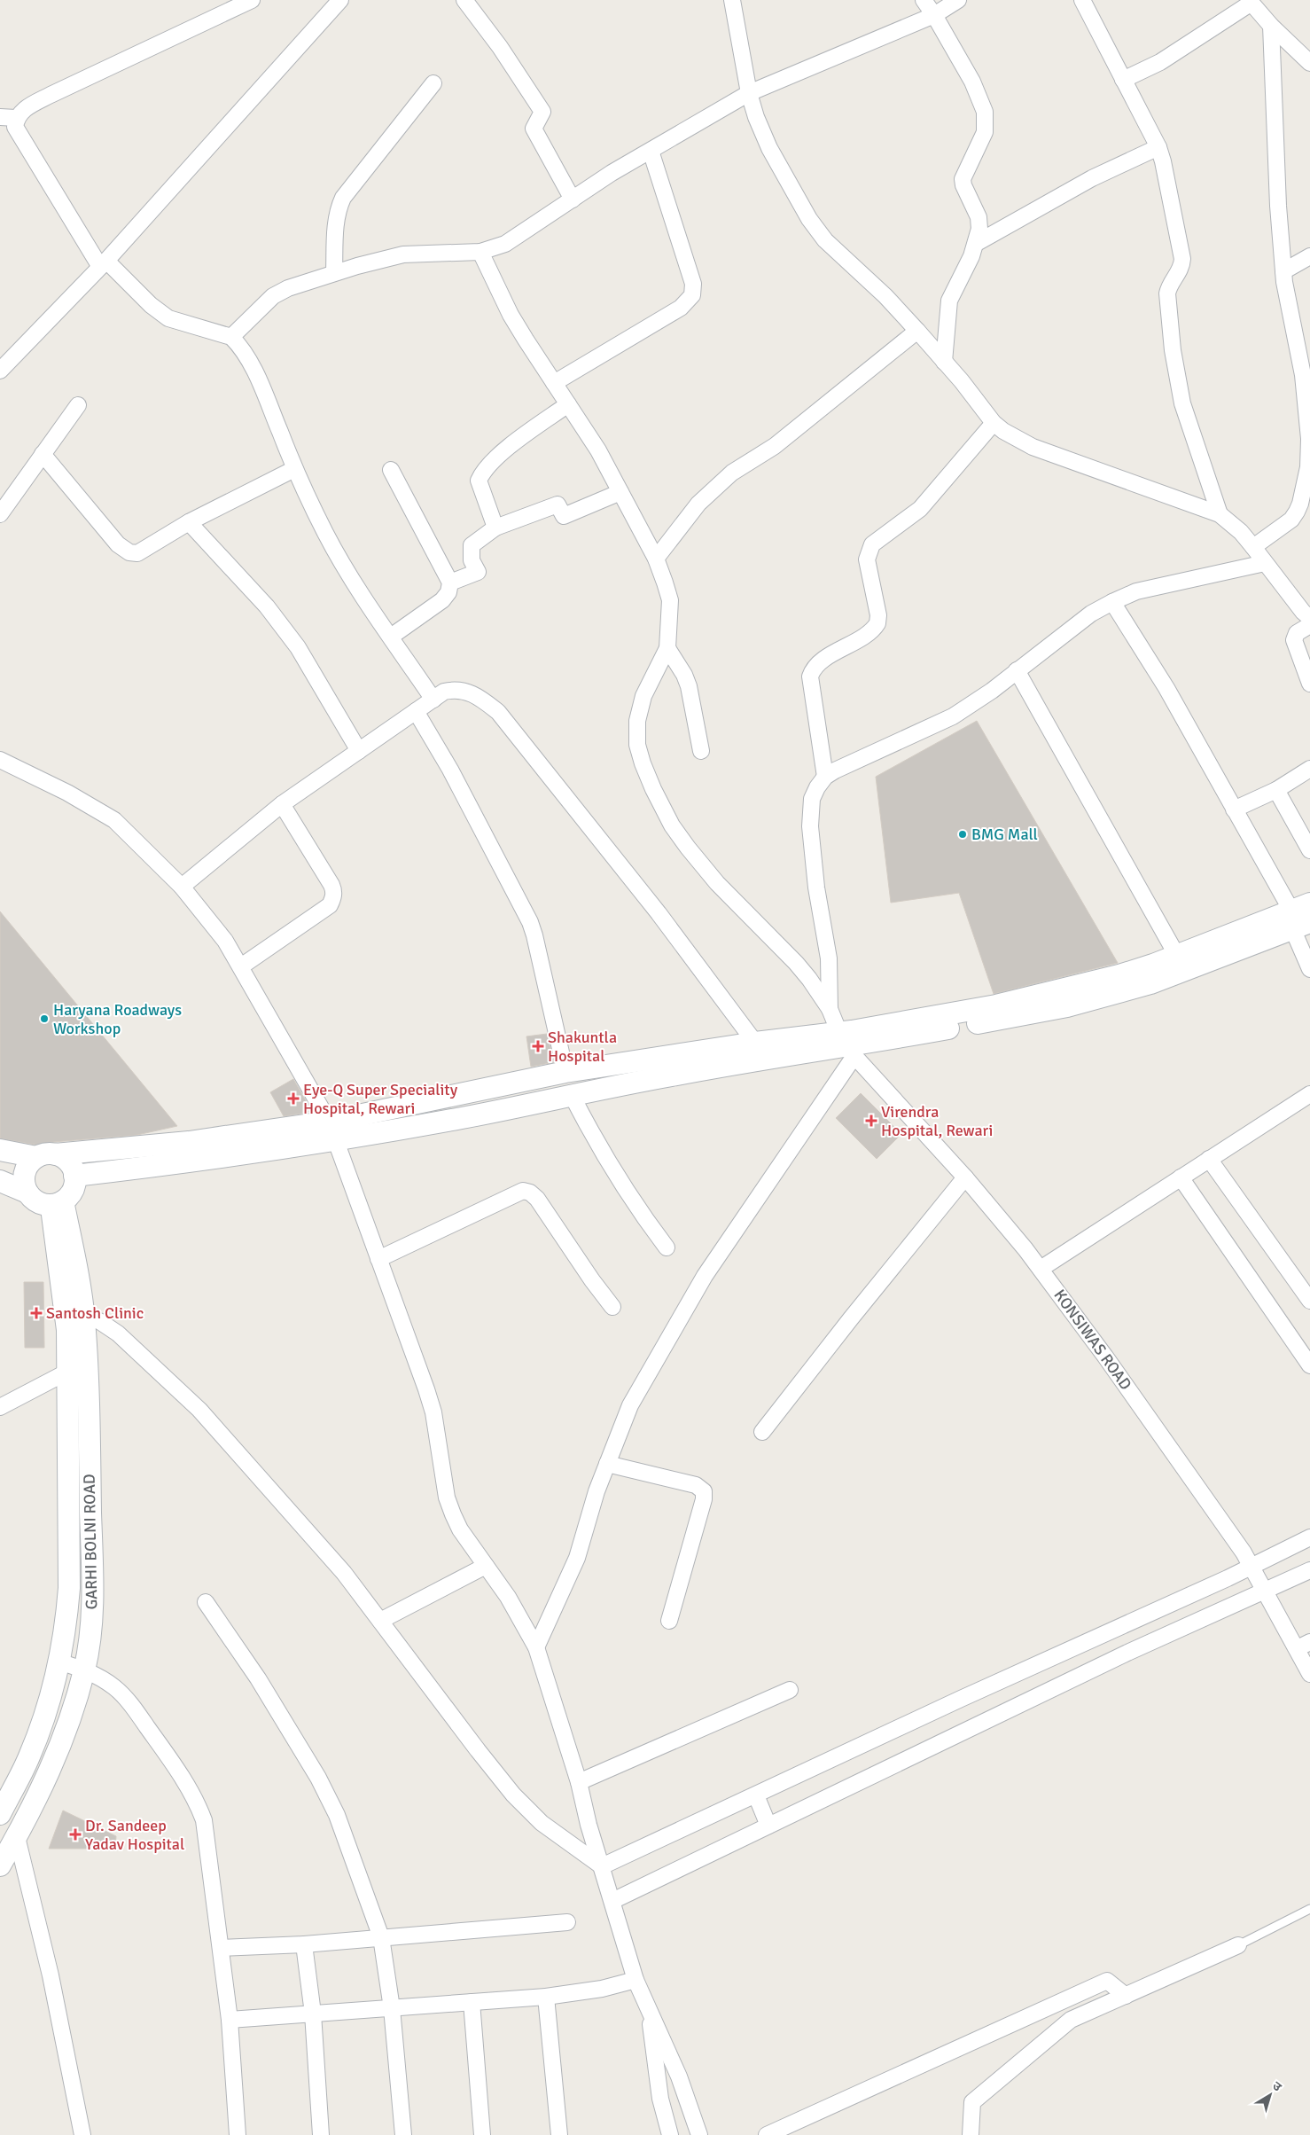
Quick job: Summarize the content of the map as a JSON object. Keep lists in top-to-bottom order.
{
  "streets": {
    "main road": ["GARHI BOLNI ROAD"],
    "street": ["KONSIWAS ROAD"]
  },
  "places": {
    "other": ["BMG Mall", "Haryana Roadways Workshop"],
    "health": [
      "Shakuntla Hospital",
      "Eye-Q Super Speciality Hospital, Rewari",
      "Virendra Hospital, Rewari",
      "Santosh Clinic",
      "Dr. Sandeep Yadav Hospital"
    ]
  },
  "north": "top right"
}
